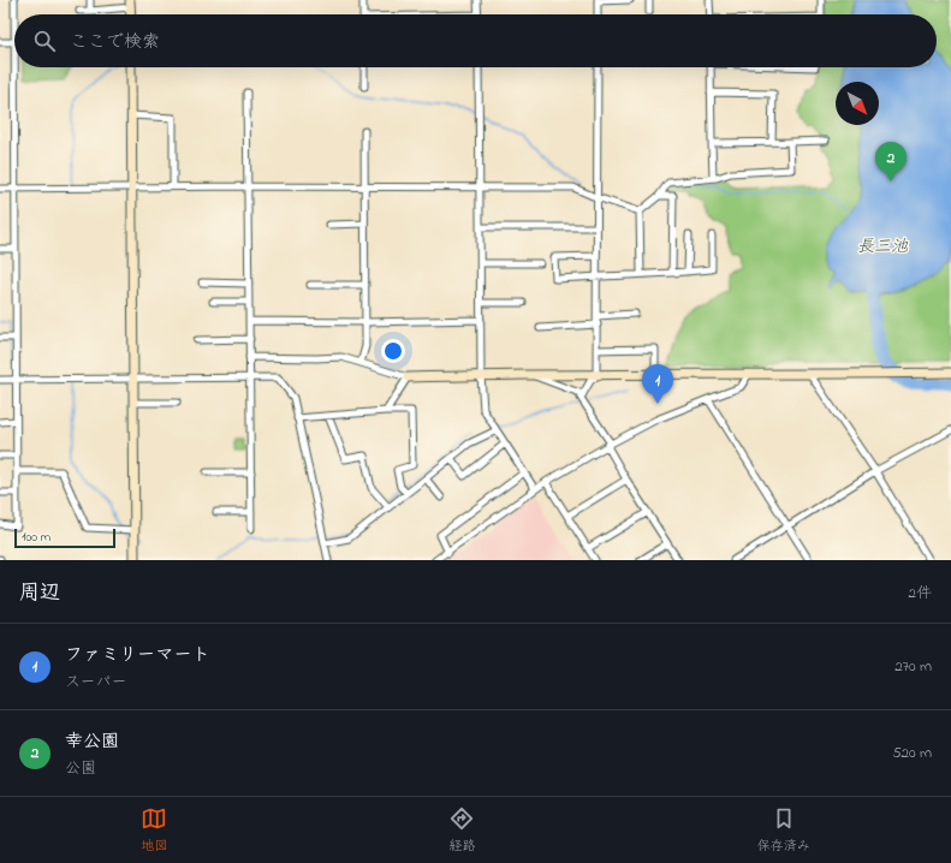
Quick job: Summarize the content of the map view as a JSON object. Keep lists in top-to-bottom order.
{
  "water": ["長三池"],
  "scale_bar": "100 m",
  "north": "bottom right",
  "page": {
    "search": "ここで検索",
    "pins": ["2", "1"],
    "scale": "100 m",
    "heading": ["周辺", "2件"],
    "list": [
      {
        "mark": "1",
        "name": "ファミリーマート",
        "note": "スーパー",
        "value": "270 m"
      },
      {
        "mark": "2",
        "name": "幸公園",
        "note": "公園",
        "value": "520 m"
      }
    ],
    "nav": ["地図", "経路", "保存済み"]
  }
}
